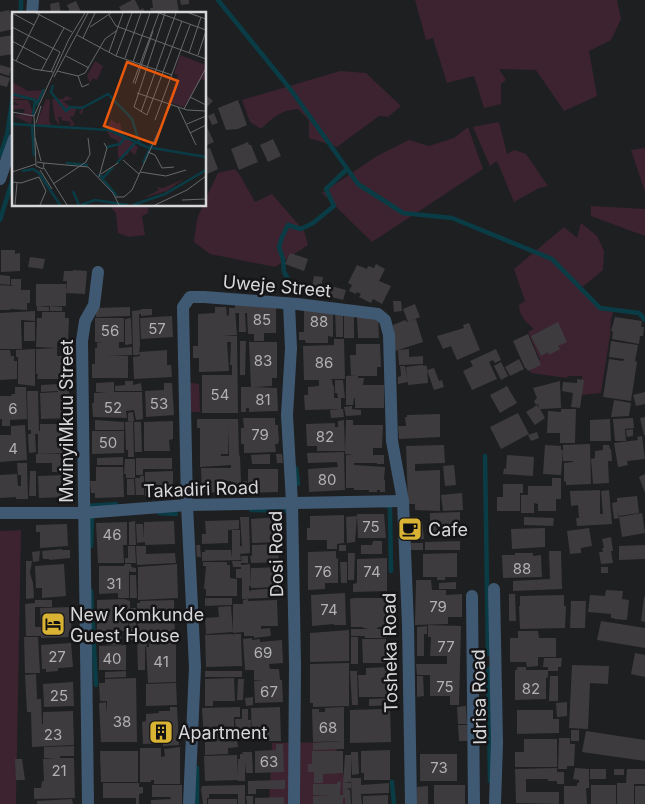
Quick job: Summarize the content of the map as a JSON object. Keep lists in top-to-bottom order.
{
  "streets": {
    "street": [
      "Uweje Street",
      "MwinyiMkuu Street",
      "Takadiri Road",
      "Dosi Road",
      "Tosheka Road",
      "Idrisa Road"
    ]
  },
  "crossings": [
    ["Uweje Street", "Takadiri Road"],
    ["Uweje Street", "Dosi Road"],
    ["Uweje Street", "Tosheka Road"],
    ["MwinyiMkuu Street", "Takadiri Road"],
    ["Takadiri Road", "Dosi Road"],
    ["Takadiri Road", "Tosheka Road"]
  ],
  "places": {
    "cafe": ["Cafe"],
    "hotel": ["New Komkunde Guest House"],
    "building": ["Apartment"]
  },
  "house_numbers": [
    "85",
    "88",
    "57",
    "56",
    "83",
    "86",
    "54",
    "81",
    "53",
    "52",
    "6",
    "79",
    "82",
    "50",
    "4",
    "80",
    "75",
    "46",
    "88",
    "76",
    "74",
    "31",
    "79",
    "74",
    "77",
    "69",
    "27",
    "40",
    "41",
    "75",
    "82",
    "67",
    "25",
    "38",
    "68",
    "23",
    "63",
    "73",
    "21"
  ]
}
